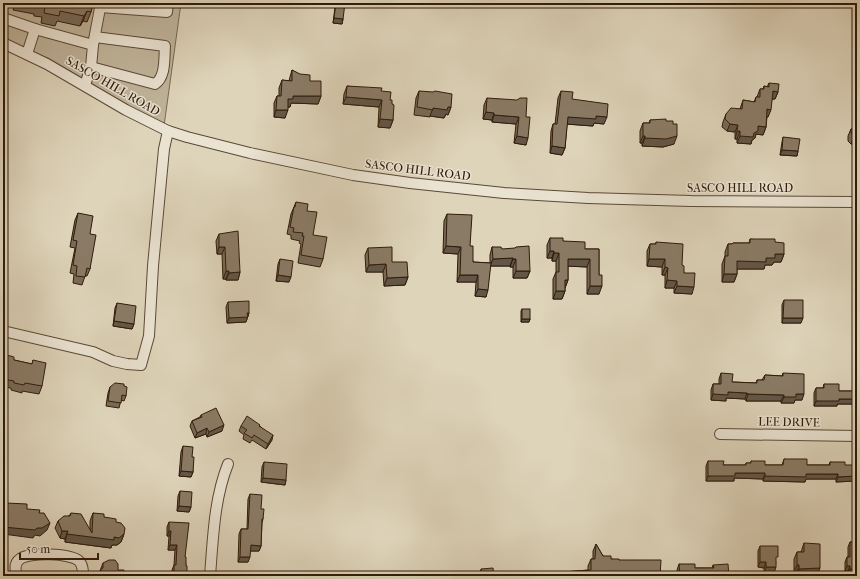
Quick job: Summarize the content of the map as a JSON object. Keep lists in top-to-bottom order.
{
  "streets": {
    "street": ["SASCO HILL ROAD", "LEE DRIVE"]
  },
  "scale_bar": "50 m"
}
